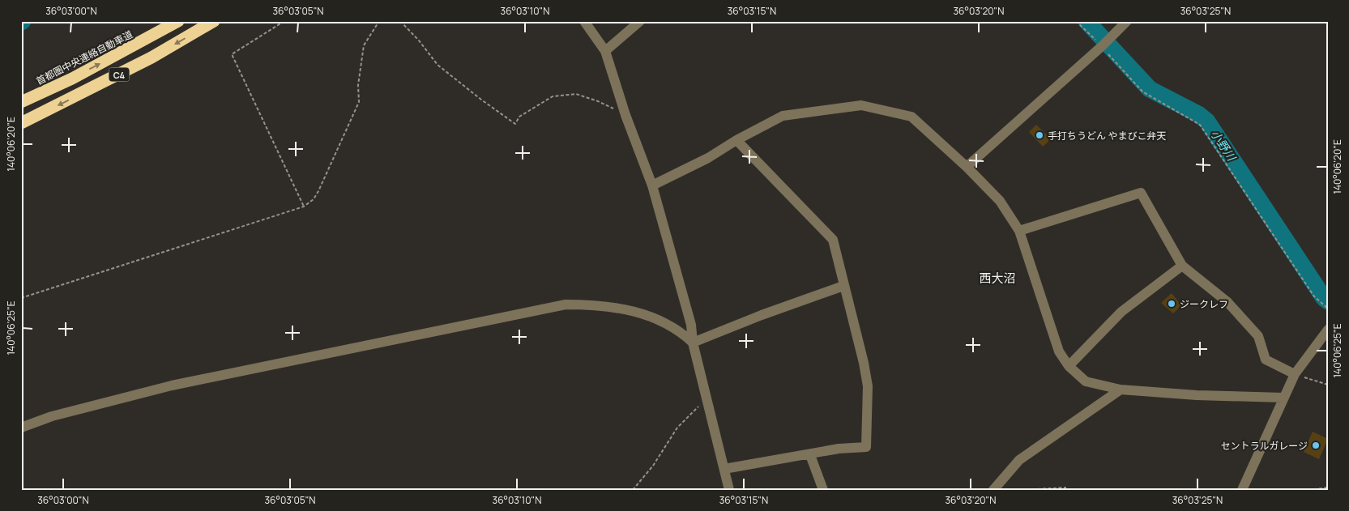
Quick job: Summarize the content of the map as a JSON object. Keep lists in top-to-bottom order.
{
  "streets": {
    "highway": ["首都圏中央連絡自動車道", "C4"]
  },
  "districts": ["西大沼"],
  "water": ["小野川"],
  "places": ["手打ちうどん やまびこ弁天", "ジークレフ", "セントラルガレージ"],
  "coordinates": [
    "36°03'00\"N",
    "36°03'05\"N",
    "36°03'10\"N",
    "36°03'15\"N",
    "36°03'20\"N",
    "36°03'25\"N",
    "140°06'20\"E",
    "140°06'25\"E"
  ]
}
